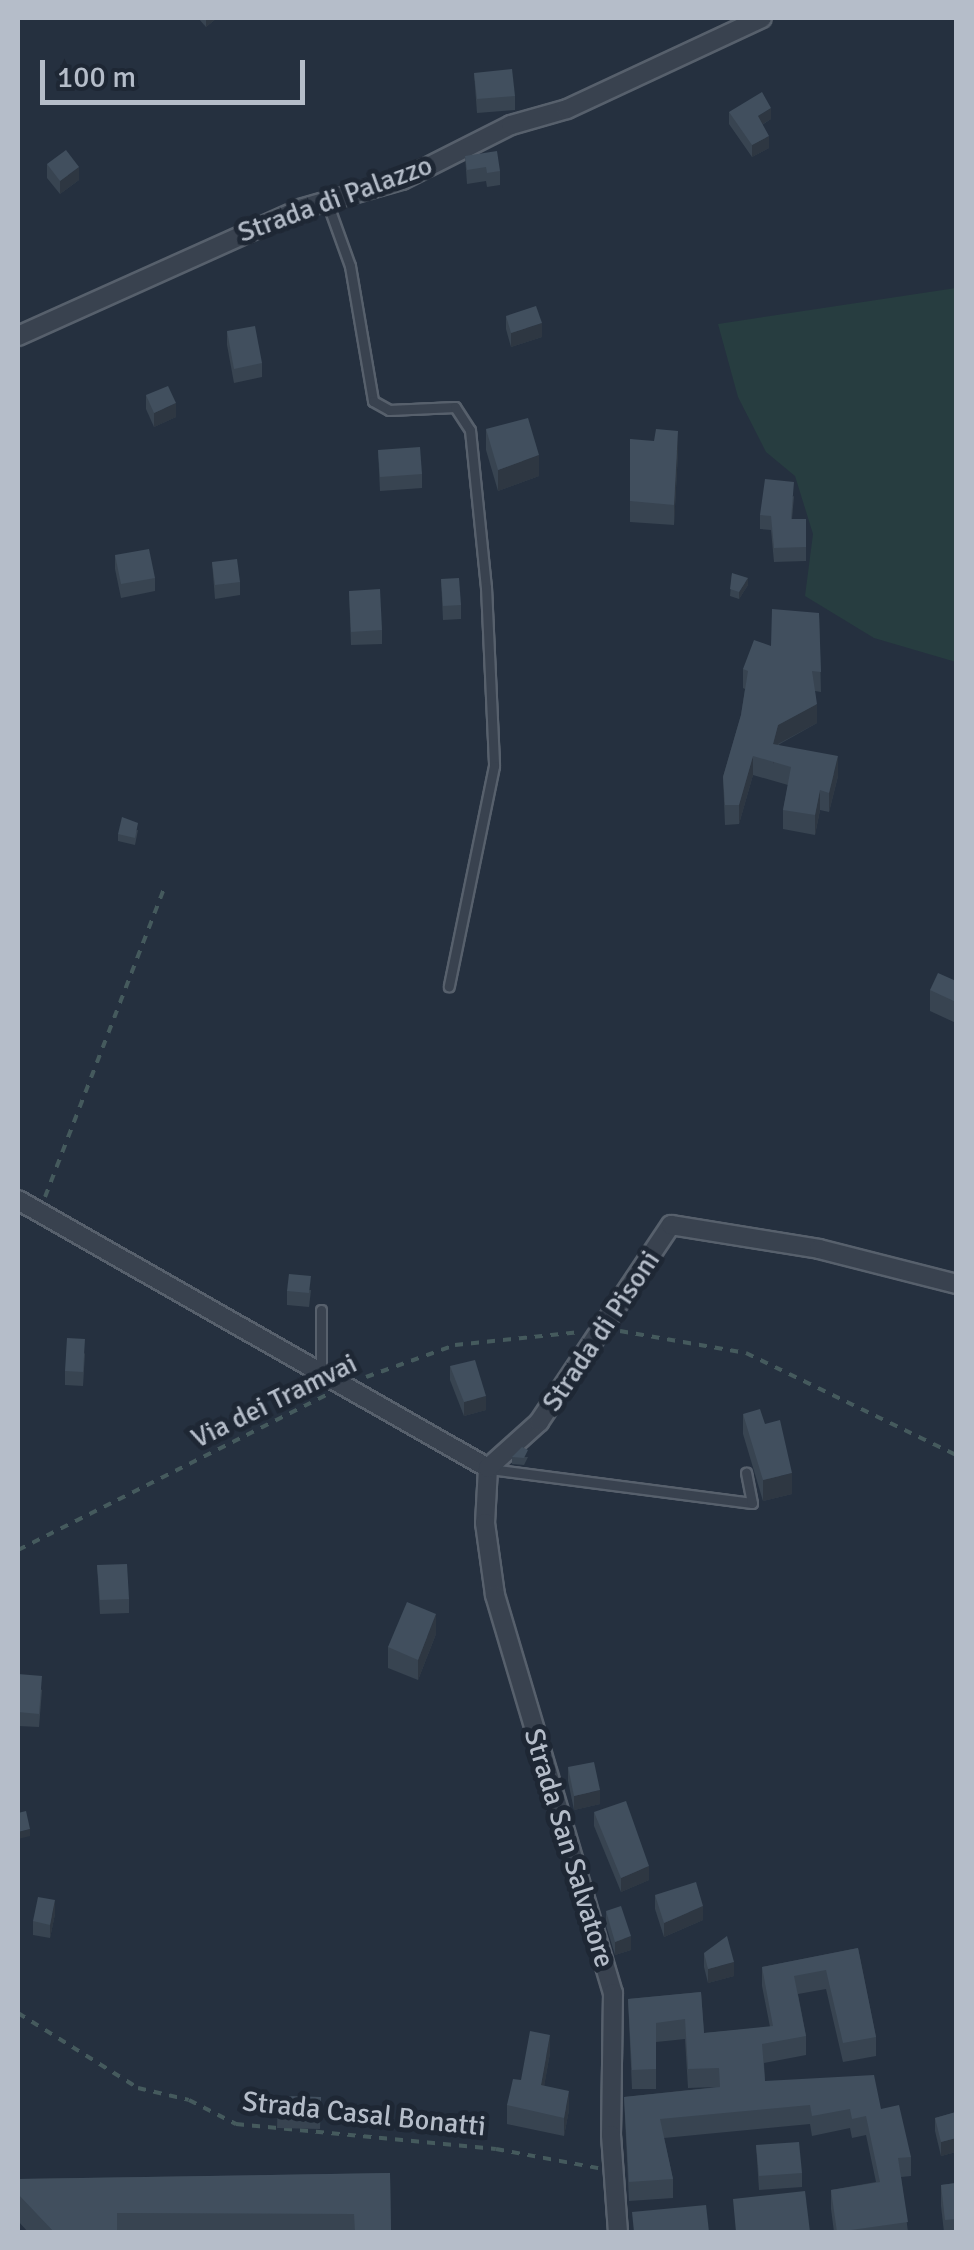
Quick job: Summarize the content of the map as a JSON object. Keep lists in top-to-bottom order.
{
  "streets": {
    "street": ["Strada di Palazzo", "Strada di Pisoni", "Strada San Salvatore"],
    "path": ["Via dei Tramvai", "Strada Casal Bonatti"]
  },
  "crossings": [
    ["Strada di Pisoni", "Via dei Tramvai"],
    ["Strada di Pisoni", "Strada San Salvatore"],
    ["Strada San Salvatore", "Strada Casal Bonatti"]
  ],
  "scale_bar": "100 m"
}
